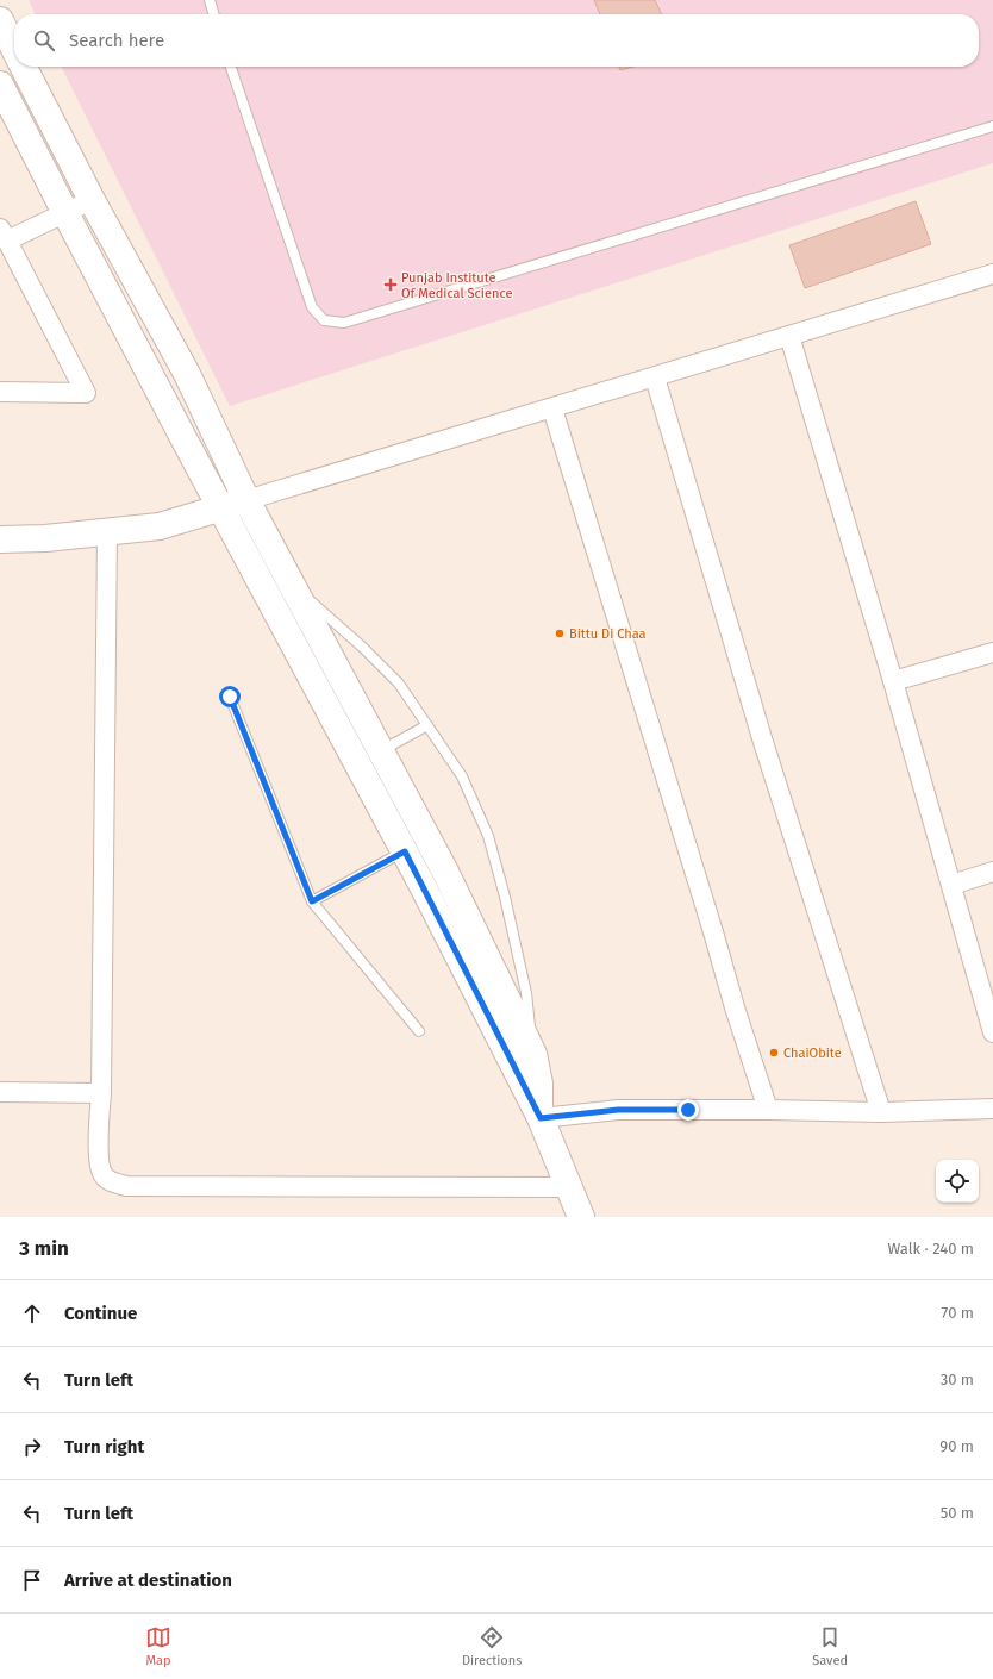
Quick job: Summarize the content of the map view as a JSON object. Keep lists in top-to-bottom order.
{
  "places": {
    "health": ["Punjab Institute Of Medical Science"],
    "other": ["Bittu Di Chaa", "ChaiObite"]
  },
  "page": {
    "search": "Search here",
    "heading": ["3 min", "Walk · 240 m"],
    "list": [
      ["Continue", "70 m"],
      ["Turn left", "30 m"],
      ["Turn right", "90 m"],
      ["Turn left", "50 m"],
      "Arrive at destination"
    ],
    "nav": ["Map", "Directions", "Saved"]
  }
}
